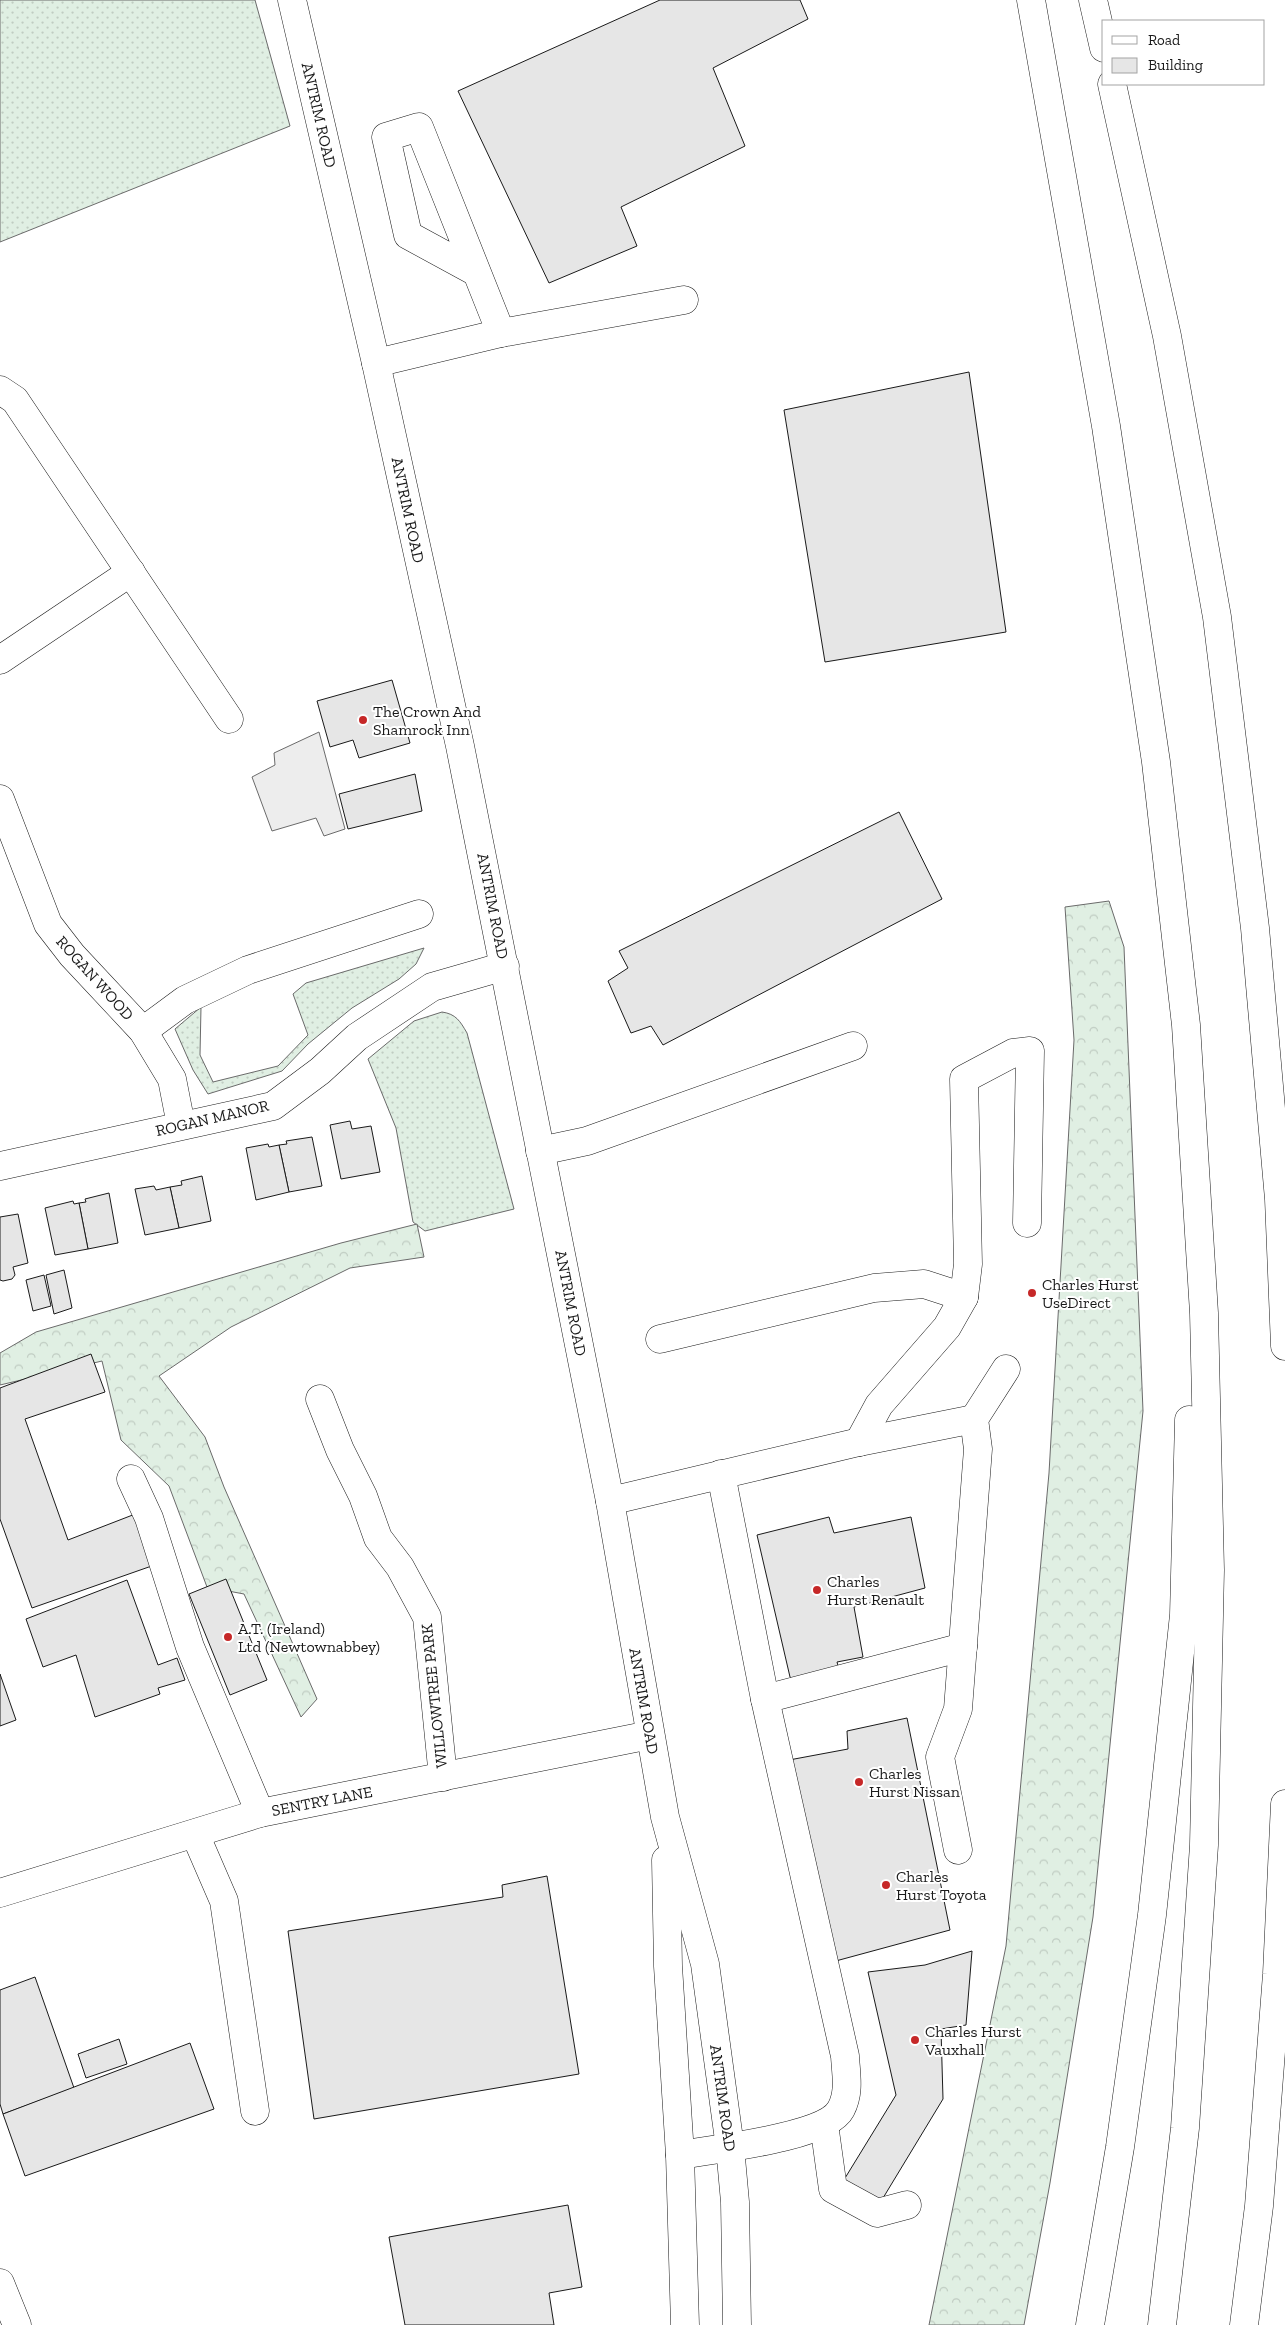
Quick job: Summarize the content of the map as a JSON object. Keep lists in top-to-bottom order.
{
  "streets": {
    "main road": [
      "ANTRIM ROAD",
      "ROGAN WOOD",
      "ROGAN MANOR",
      "WILLOWTREE PARK",
      "SENTRY LANE"
    ]
  },
  "crossings": [
    ["ANTRIM ROAD", "ROGAN MANOR"],
    ["ANTRIM ROAD", "SENTRY LANE"],
    ["ROGAN WOOD", "ROGAN MANOR"],
    ["WILLOWTREE PARK", "SENTRY LANE"]
  ],
  "places": [
    "The Crown And Shamrock Inn",
    "Charles Hurst UseDirect",
    "Charles Hurst Renault",
    "A.T. (Ireland) Ltd (Newtownabbey)",
    "Charles Hurst Nissan",
    "Charles Hurst Toyota",
    "Charles Hurst Vauxhall"
  ],
  "legend": ["Road", "Building"]
}
